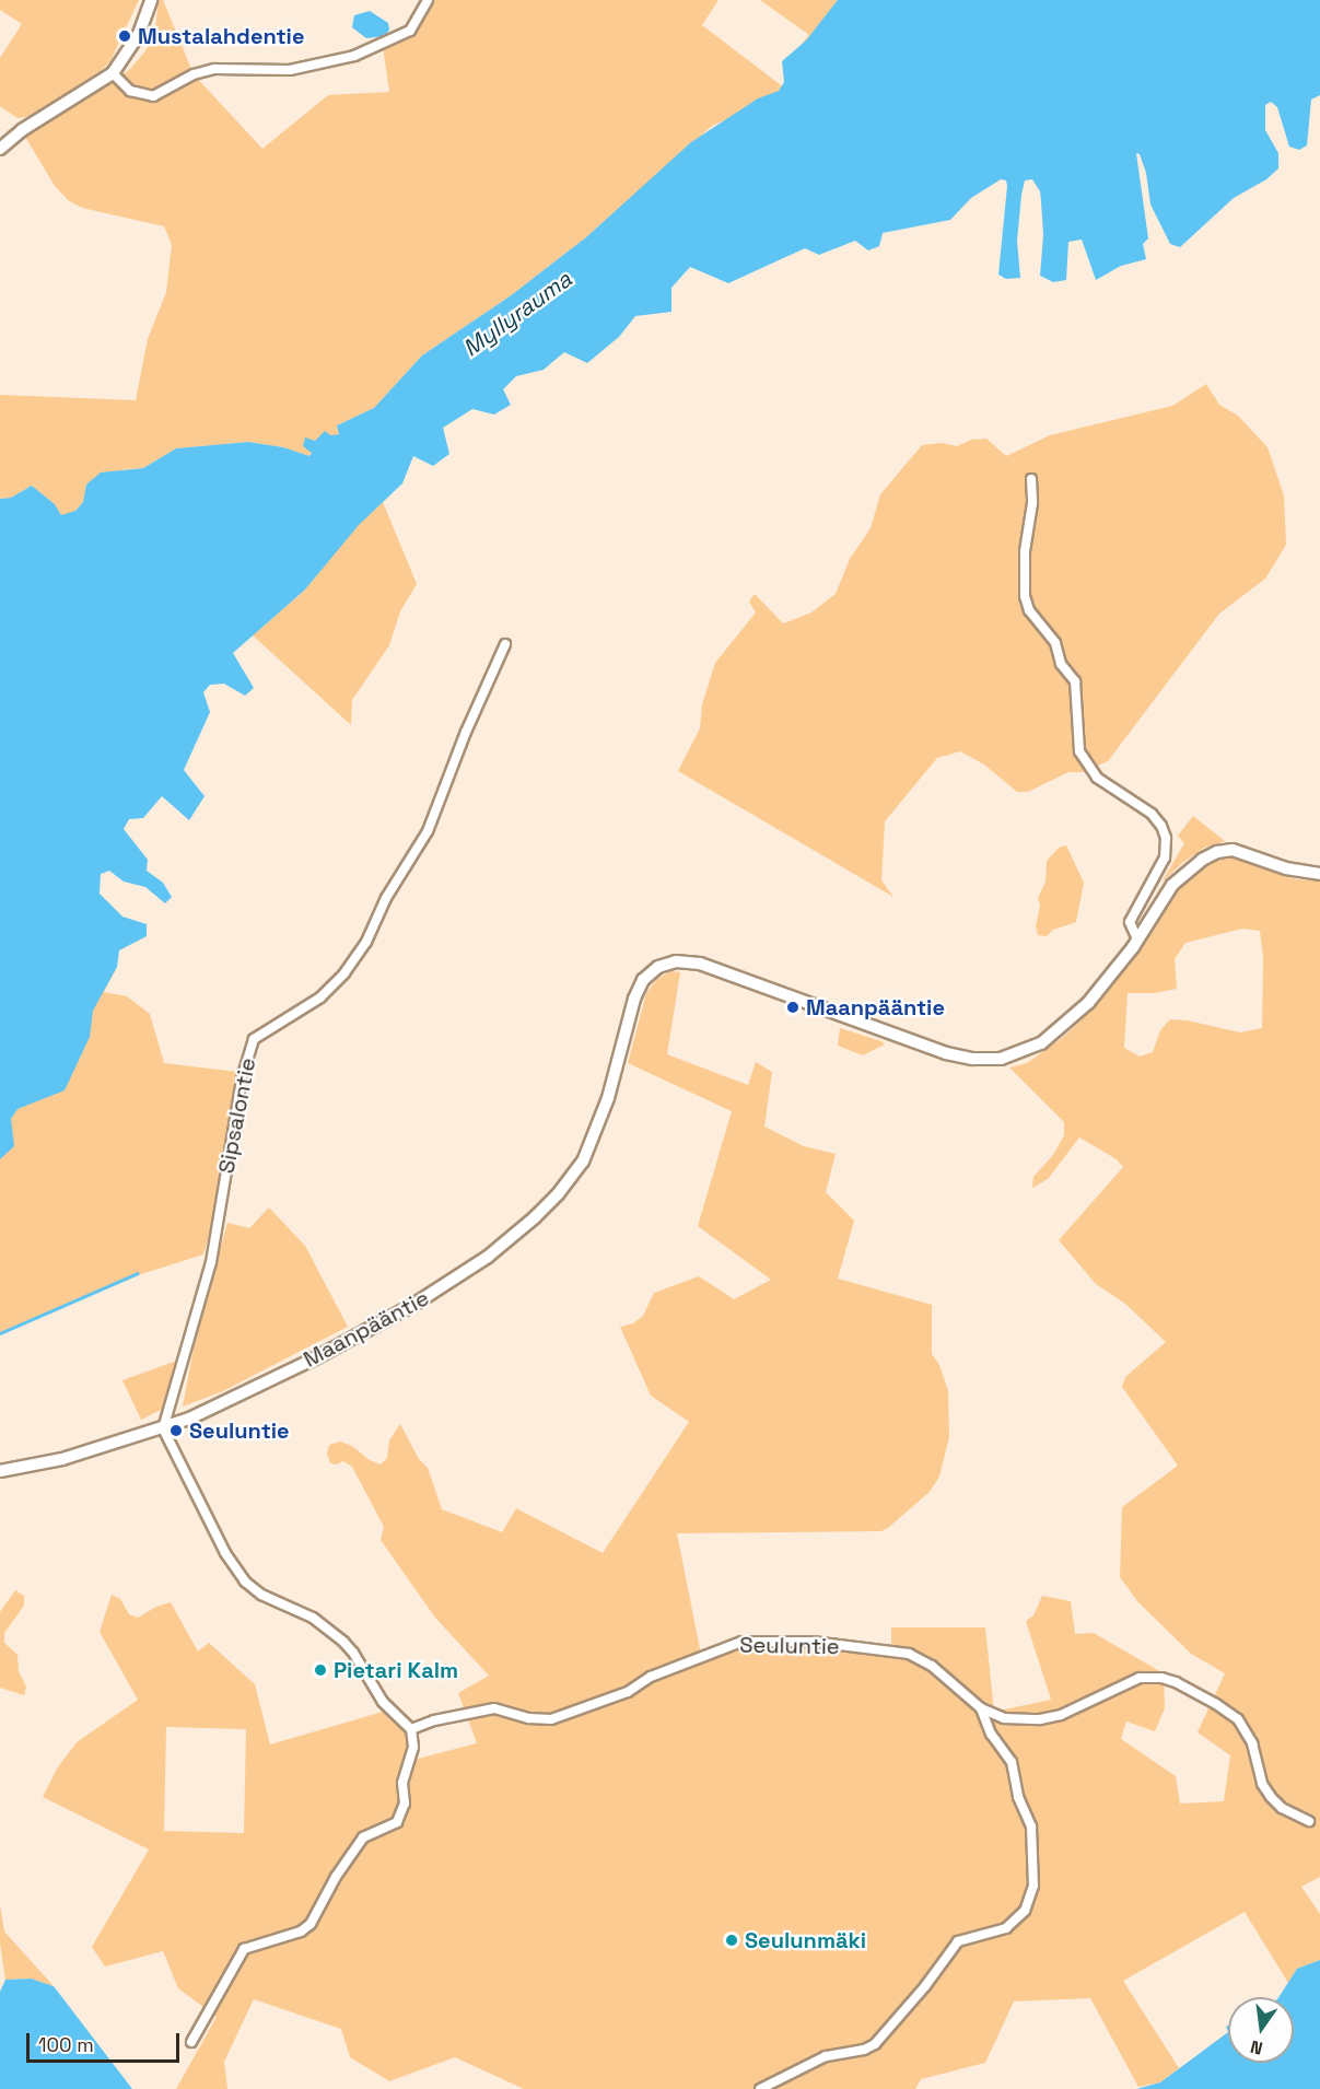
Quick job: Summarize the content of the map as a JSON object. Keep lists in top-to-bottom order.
{
  "streets": {
    "street": ["Sipsalontie", "Maanpääntie", "Seuluntie"]
  },
  "crossings": [
    ["Sipsalontie", "Maanpääntie"]
  ],
  "water": ["Myllyrauma"],
  "places": [
    "Mustalahdentie",
    "Maanpääntie",
    "Seuluntie",
    "Pietari Kalm",
    "Seulunmäki"
  ],
  "scale_bar": "100 m",
  "north": "bottom"
}
